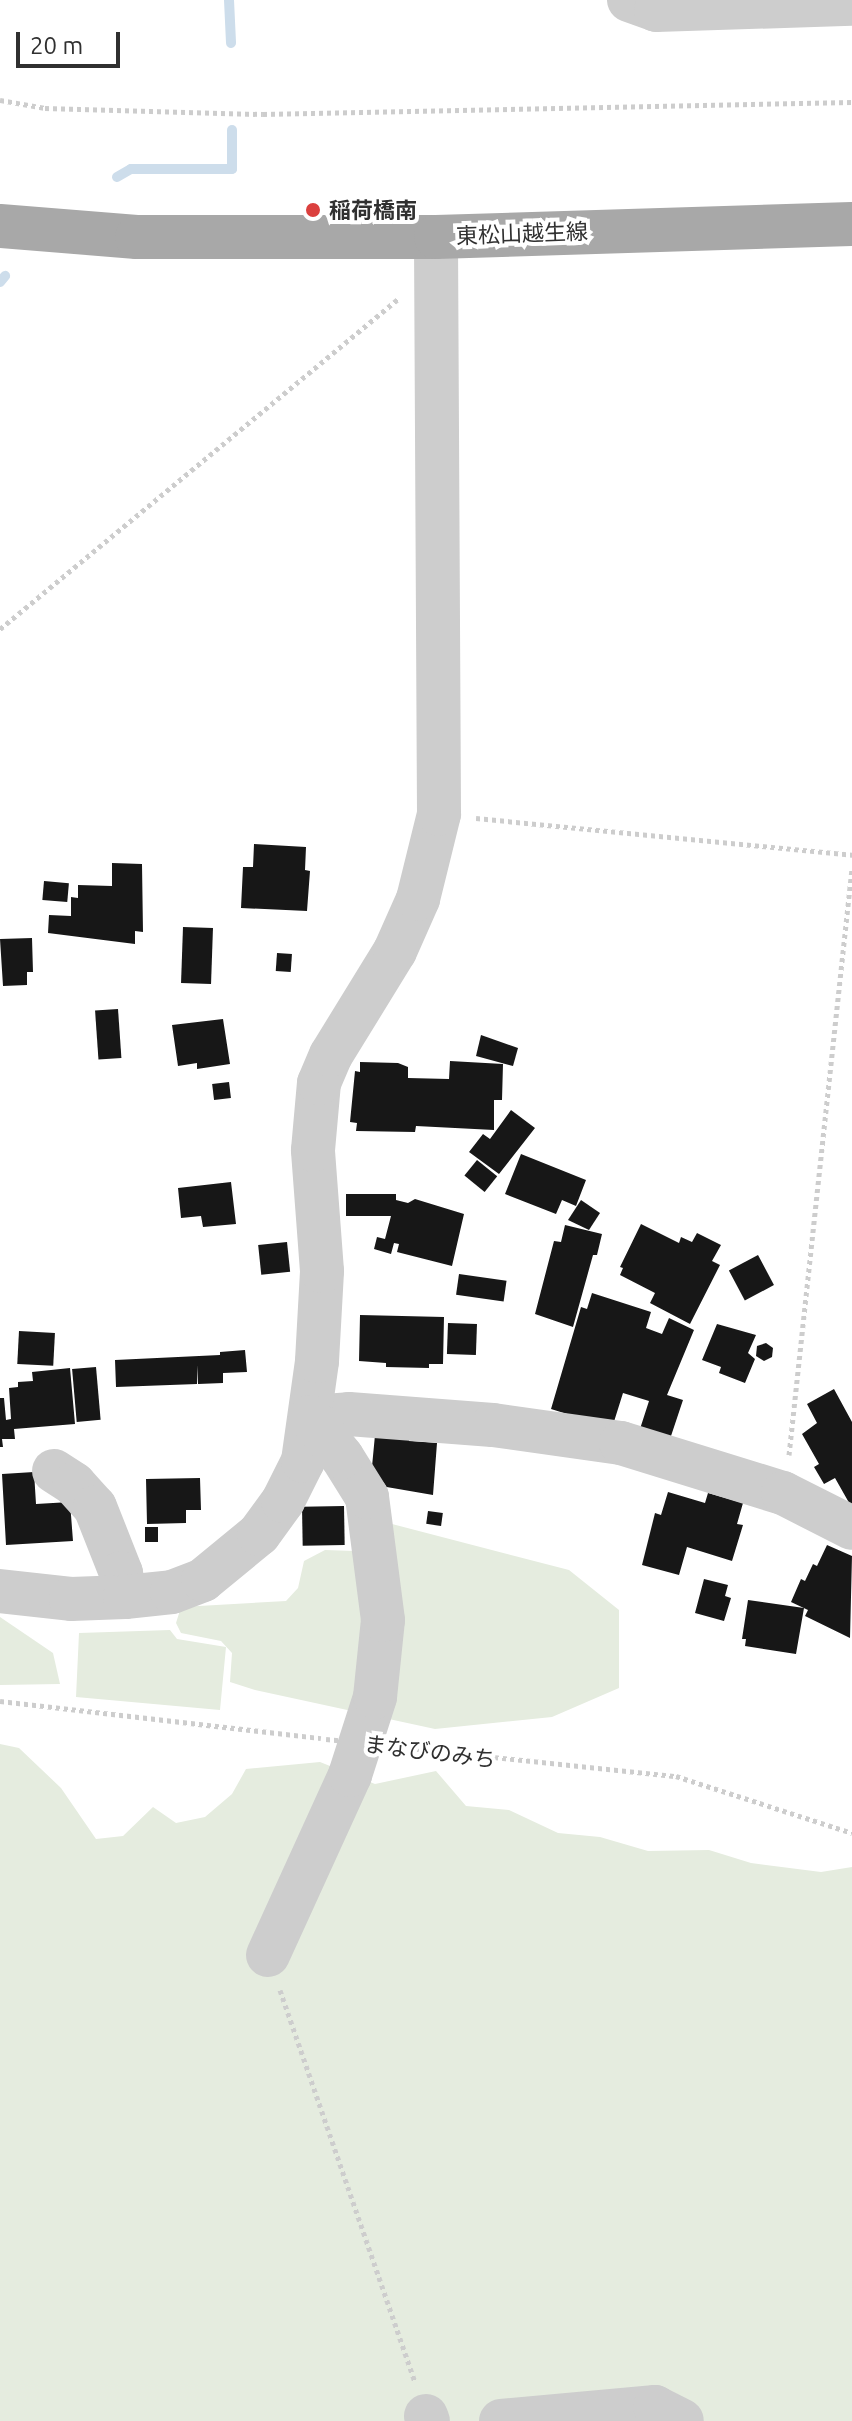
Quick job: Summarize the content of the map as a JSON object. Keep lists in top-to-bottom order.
{
  "streets": {
    "main road": ["東松山越生線"],
    "path": ["まなびのみち"]
  },
  "places": ["稲荷橋南"],
  "scale_bar": "20 m"
}
